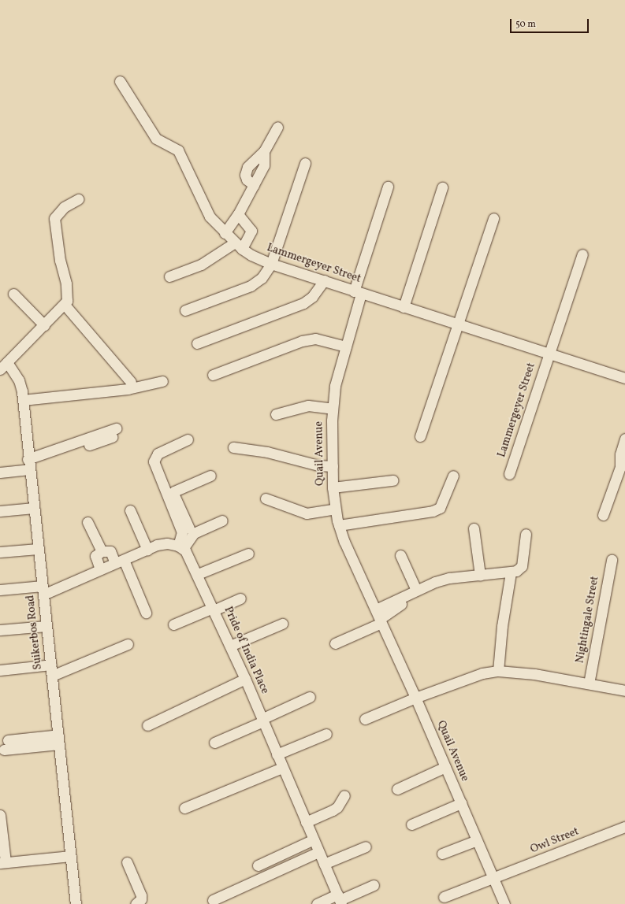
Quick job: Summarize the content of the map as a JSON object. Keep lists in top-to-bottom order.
{
  "streets": {
    "street": [
      "Lammergeyer Street",
      "Quail Avenue",
      "Nightingale Street",
      "Suikerbos Road",
      "Pride of India Place",
      "Owl Street"
    ]
  },
  "crossings": [
    ["Lammergeyer Street", "Quail Avenue"],
    ["Quail Avenue", "Owl Street"]
  ],
  "scale_bar": "50 m"
}
